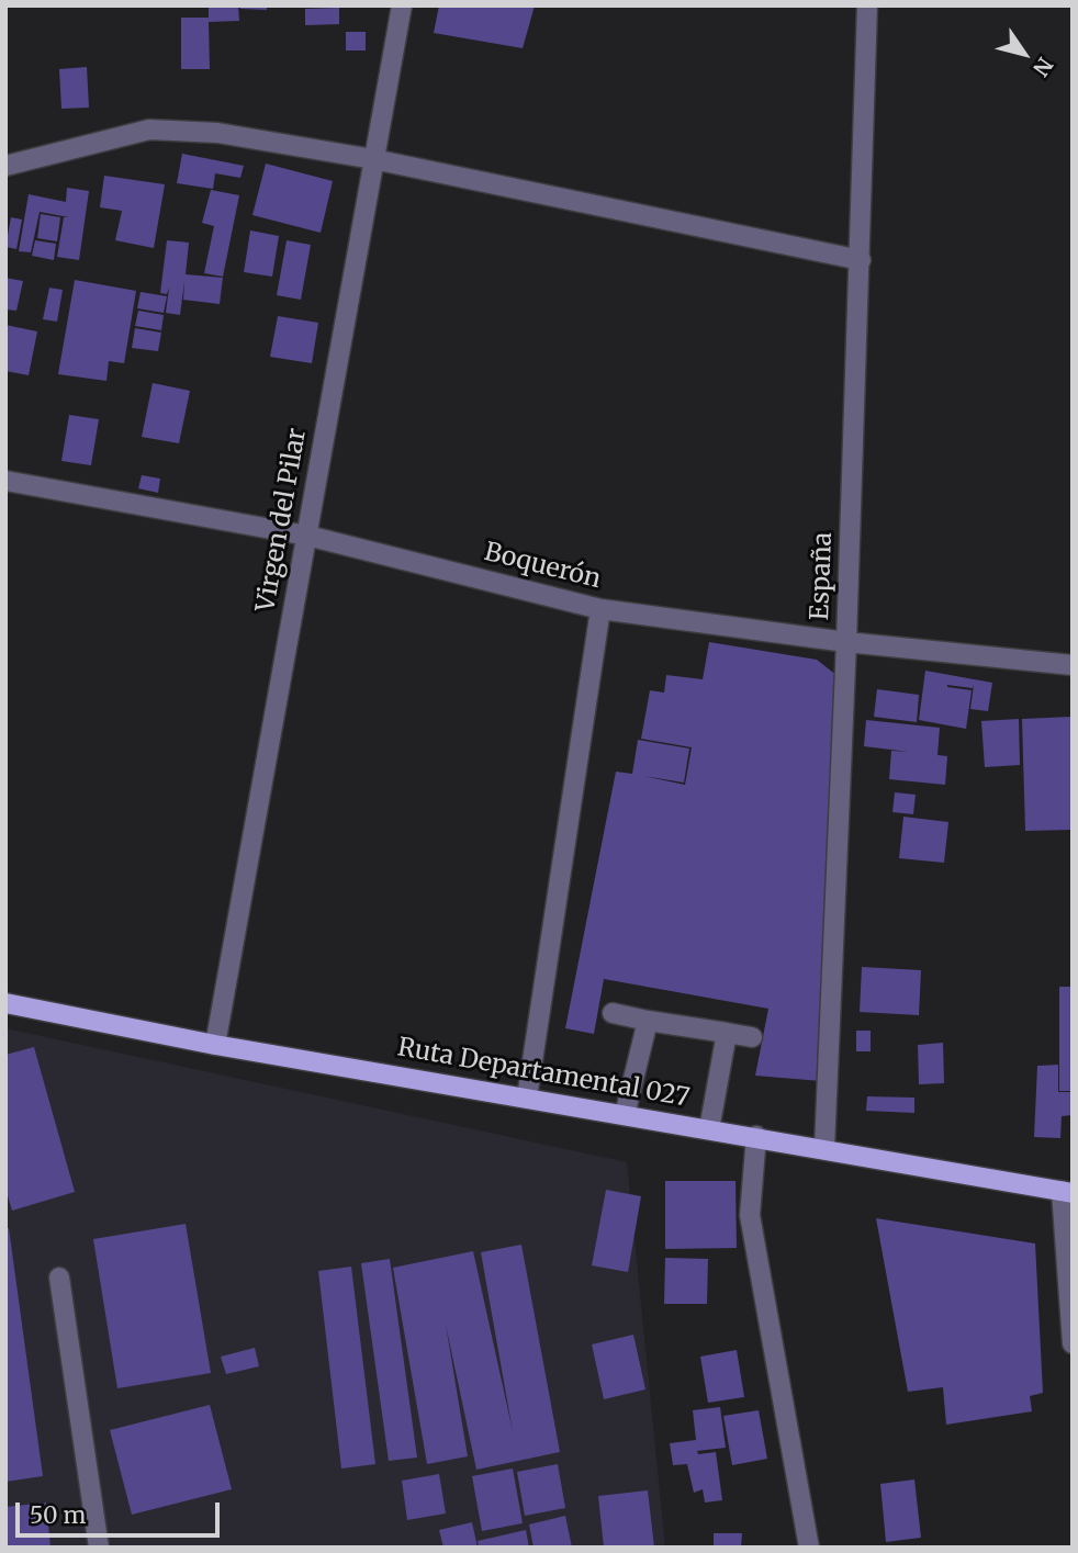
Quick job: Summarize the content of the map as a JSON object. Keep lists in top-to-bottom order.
{
  "streets": {
    "main road": ["Ruta Departamental 027"],
    "street": ["Virgen del Pilar", "Boquerón", "España"]
  },
  "crossings": [
    ["Virgen del Pilar", "Boquerón"],
    ["Virgen del Pilar", "Ruta Departamental 027"],
    ["Boquerón", "España"],
    ["España", "Ruta Departamental 027"]
  ],
  "scale_bar": "50 m",
  "north": "bottom right"
}
